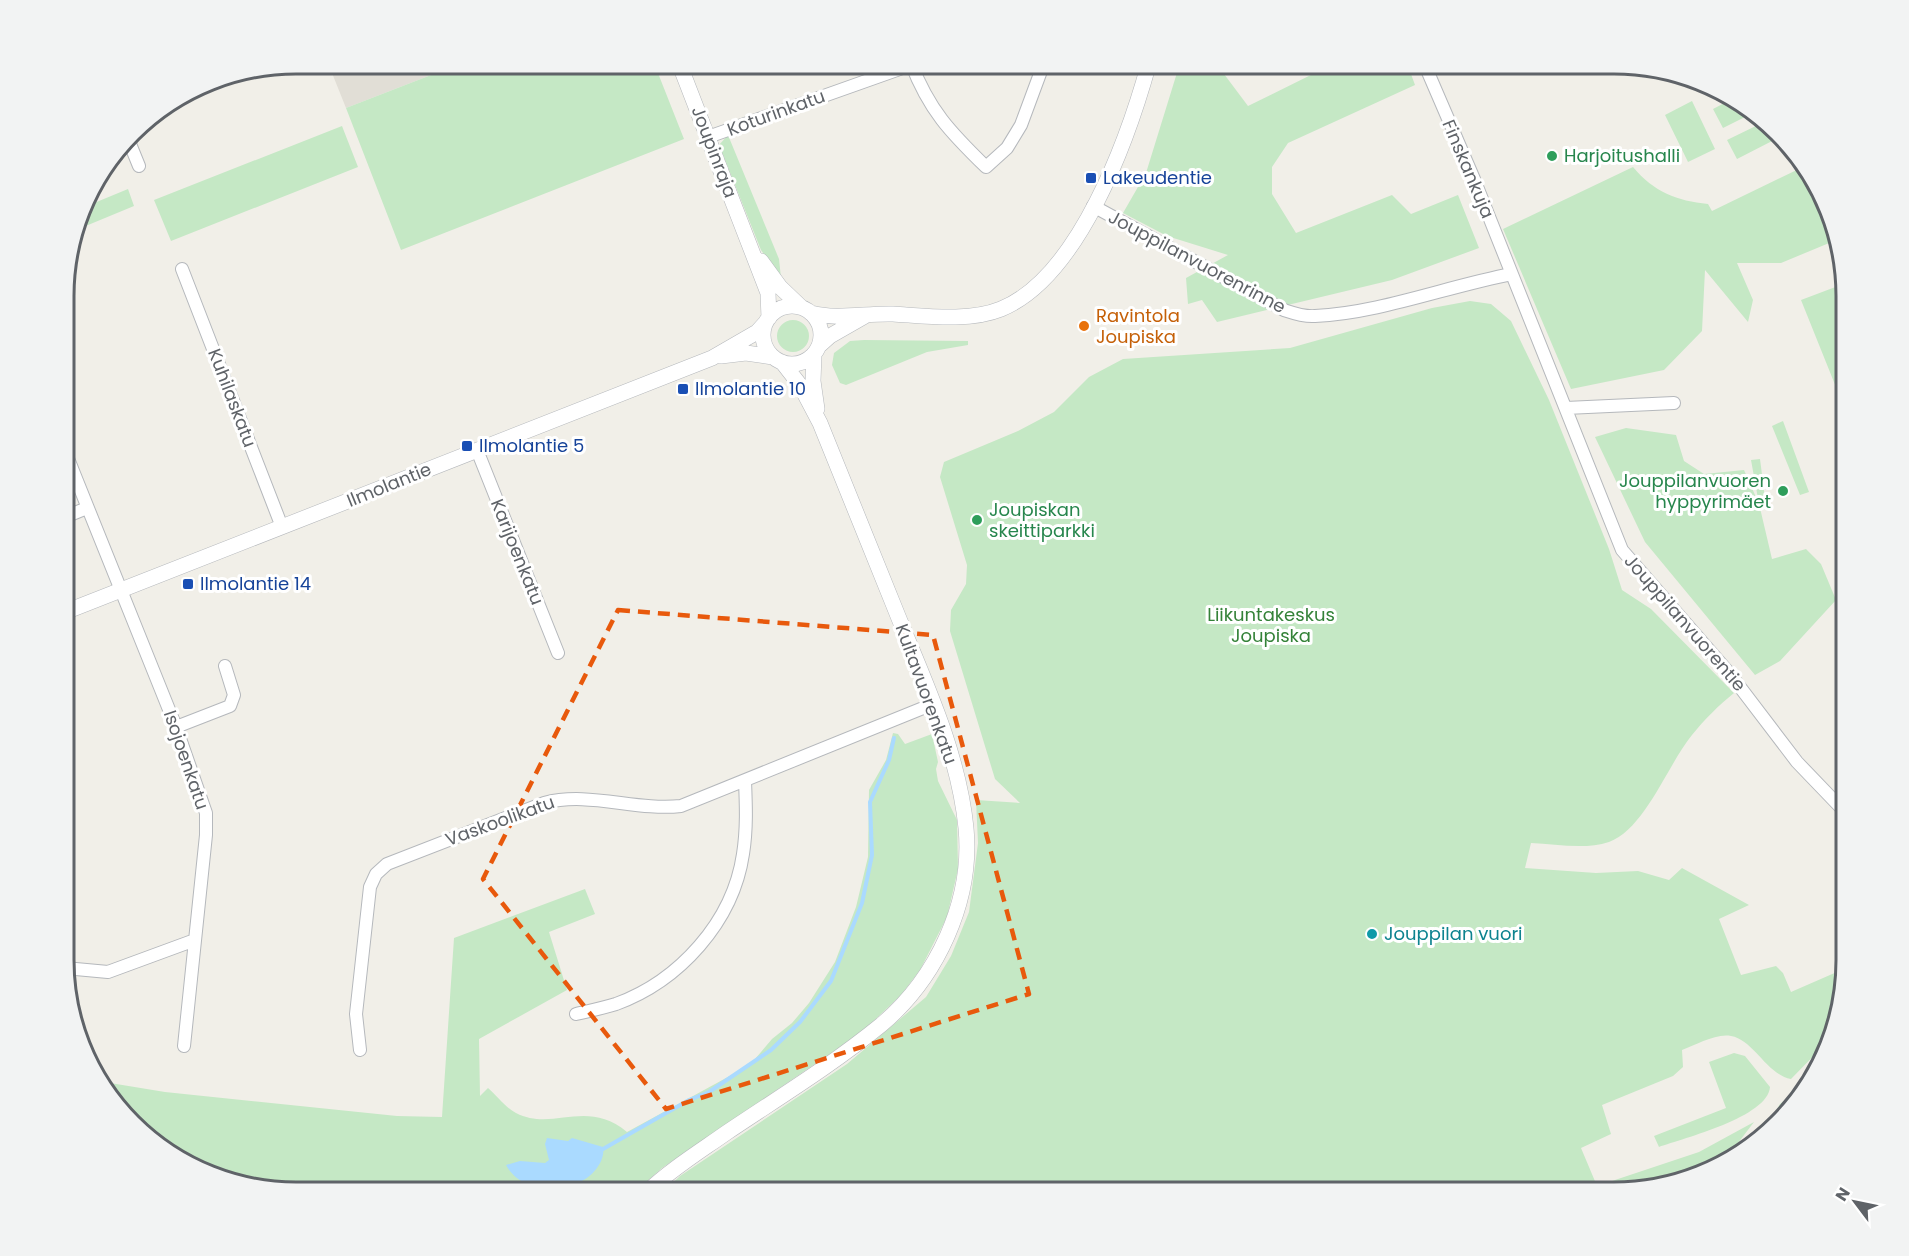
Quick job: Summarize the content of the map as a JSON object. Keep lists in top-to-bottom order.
{
  "streets": {
    "street": [
      "Koturinkatu",
      "Joupinraja",
      "Finskankuja",
      "Jouppilanvuorenrinne",
      "Kuhilaskatu",
      "Ilmolantie",
      "Karijoenkatu",
      "Jouppilanvuorentie",
      "Kultavuorenkatu",
      "Isojoenkatu",
      "Vaskoolikatu"
    ]
  },
  "crossings": [
    ["Koturinkatu", "Joupinraja"],
    ["Joupinraja", "Ilmolantie"],
    ["Joupinraja", "Kultavuorenkatu"],
    ["Finskankuja", "Jouppilanvuorenrinne"],
    ["Finskankuja", "Jouppilanvuorentie"],
    ["Jouppilanvuorenrinne", "Jouppilanvuorentie"],
    ["Kuhilaskatu", "Ilmolantie"],
    ["Ilmolantie", "Karijoenkatu"],
    ["Ilmolantie", "Kultavuorenkatu"],
    ["Ilmolantie", "Isojoenkatu"],
    ["Kultavuorenkatu", "Vaskoolikatu"]
  ],
  "parks": ["Liikuntakeskus Joupiska"],
  "places": {
    "other": [
      "Harjoitushalli",
      "Ravintola Joupiska",
      "Jouppilanvuoren hyppyrimäet",
      "Joupiskan skeittiparkki",
      "Jouppilan vuori"
    ],
    "transit": [
      "Lakeudentie",
      "Ilmolantie 10",
      "Ilmolantie 5",
      "Ilmolantie 14"
    ]
  },
  "north": "top left"
}
